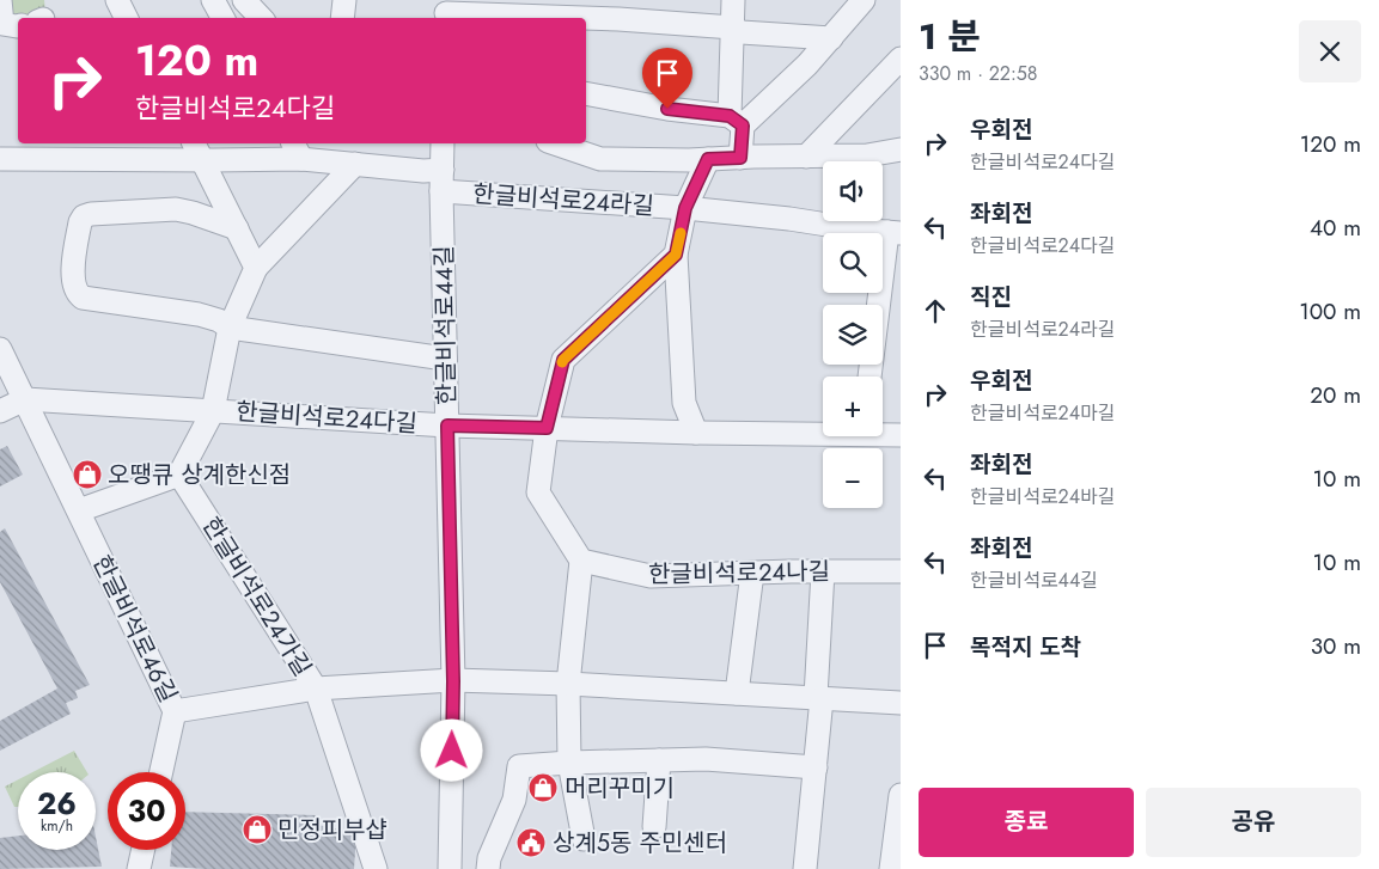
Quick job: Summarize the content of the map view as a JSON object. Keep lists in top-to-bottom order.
{
  "streets": {
    "street": [
      "한글비석로24라길",
      "한글비석로44길",
      "한글비석로24다길",
      "한글비석로24나길",
      "한글비석로24가길",
      "한글비석로46길"
    ]
  },
  "crossings": [
    ["한글비석로24라길", "한글비석로44길"],
    ["한글비석로24라길", "한글비석로24다길"],
    ["한글비석로44길", "한글비석로24다길"],
    ["한글비석로44길", "한글비석로24가길"],
    ["한글비석로24다길", "한글비석로46길"],
    ["한글비석로24가길", "한글비석로46길"]
  ],
  "places": {
    "shop": ["오땡큐 상계한신점", "머리꾸미기", "민정피부샵"],
    "public building": ["상계5동 주민센터"]
  },
  "page": {
    "heading": ["1 분", "330 m · 22:58"],
    "turn": ["120 m", "한글비석로24다길"],
    "list": [
      {
        "name": "우회전",
        "note": "한글비석로24다길",
        "value": "120 m"
      },
      {
        "name": "좌회전",
        "note": "한글비석로24다길",
        "value": "40 m"
      },
      {
        "name": "직진",
        "note": "한글비석로24라길",
        "value": "100 m"
      },
      {
        "name": "우회전",
        "note": "한글비석로24마길",
        "value": "20 m"
      },
      {
        "name": "좌회전",
        "note": "한글비석로24바길",
        "value": "10 m"
      },
      {
        "name": "좌회전",
        "note": "한글비석로44길",
        "value": "10 m"
      },
      {
        "name": "목적지 도착",
        "value": "30 m"
      }
    ],
    "map_buttons": ["+", "−"],
    "speed": "26 km/h",
    "limit": "30",
    "buttons": ["종료", "공유"]
  }
}
